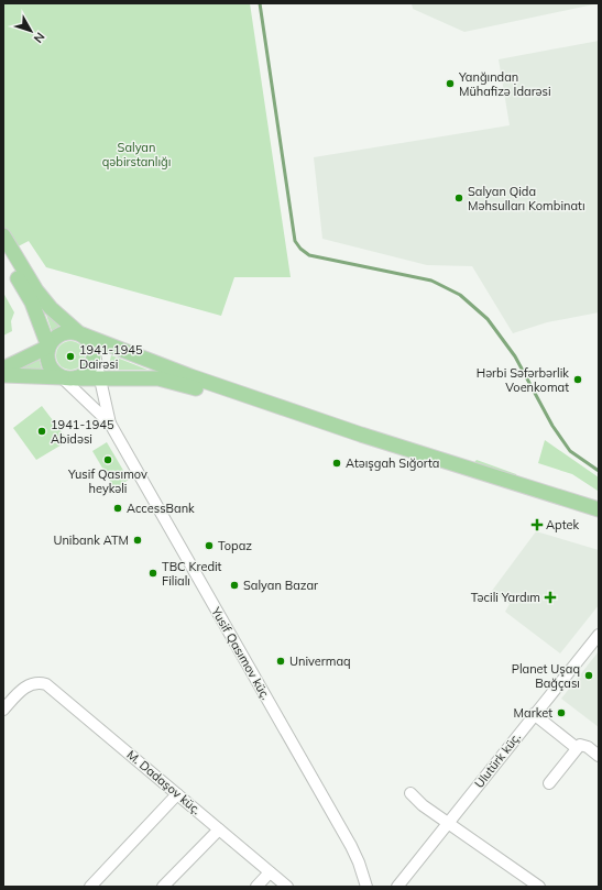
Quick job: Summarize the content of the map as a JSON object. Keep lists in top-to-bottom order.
{
  "streets": {
    "street": ["Yusif Qasımov küç.", "Ulutürk küç.", "M. Dadaşov küç."]
  },
  "parks": ["Salyan qəbirstanlığı"],
  "places": {
    "other": [
      "Yanğından Mühafizə İdarəsi",
      "Salyan Qida Məhsulları Kombinatı",
      "1941-1945 Dairəsi",
      "Hərbi Səfərbərlik Voenkomat",
      "1941-1945 Abidəsi",
      "Yusif Qasımov heykəli",
      "Atəışgah Sığorta",
      "AccessBank",
      "Unibank ATM",
      "Topaz",
      "TBC Kredit Filialı",
      "Salyan Bazar",
      "Univermaq",
      "Planet Uşaq Bağçası",
      "Market"
    ],
    "health": ["Aptek", "Təcili Yardım"]
  },
  "north": "bottom right"
}
